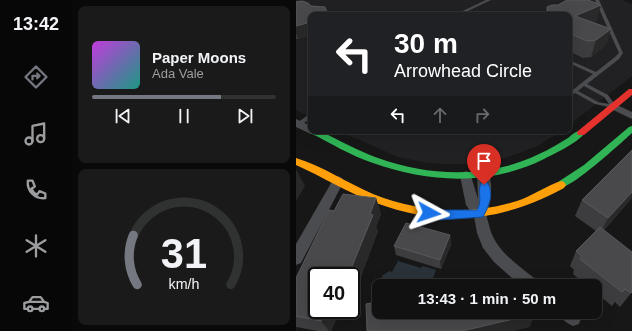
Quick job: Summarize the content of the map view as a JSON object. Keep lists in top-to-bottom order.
{
  "page": {
    "tabs": "13:42",
    "turn": ["30 m", "Arrowhead Circle"],
    "song": ["Paper Moons", "Ada Vale"],
    "limit": "40",
    "trip": "13:43 · 1 min · 50 m",
    "gauge": ["31", "km/h"]
  }
}
